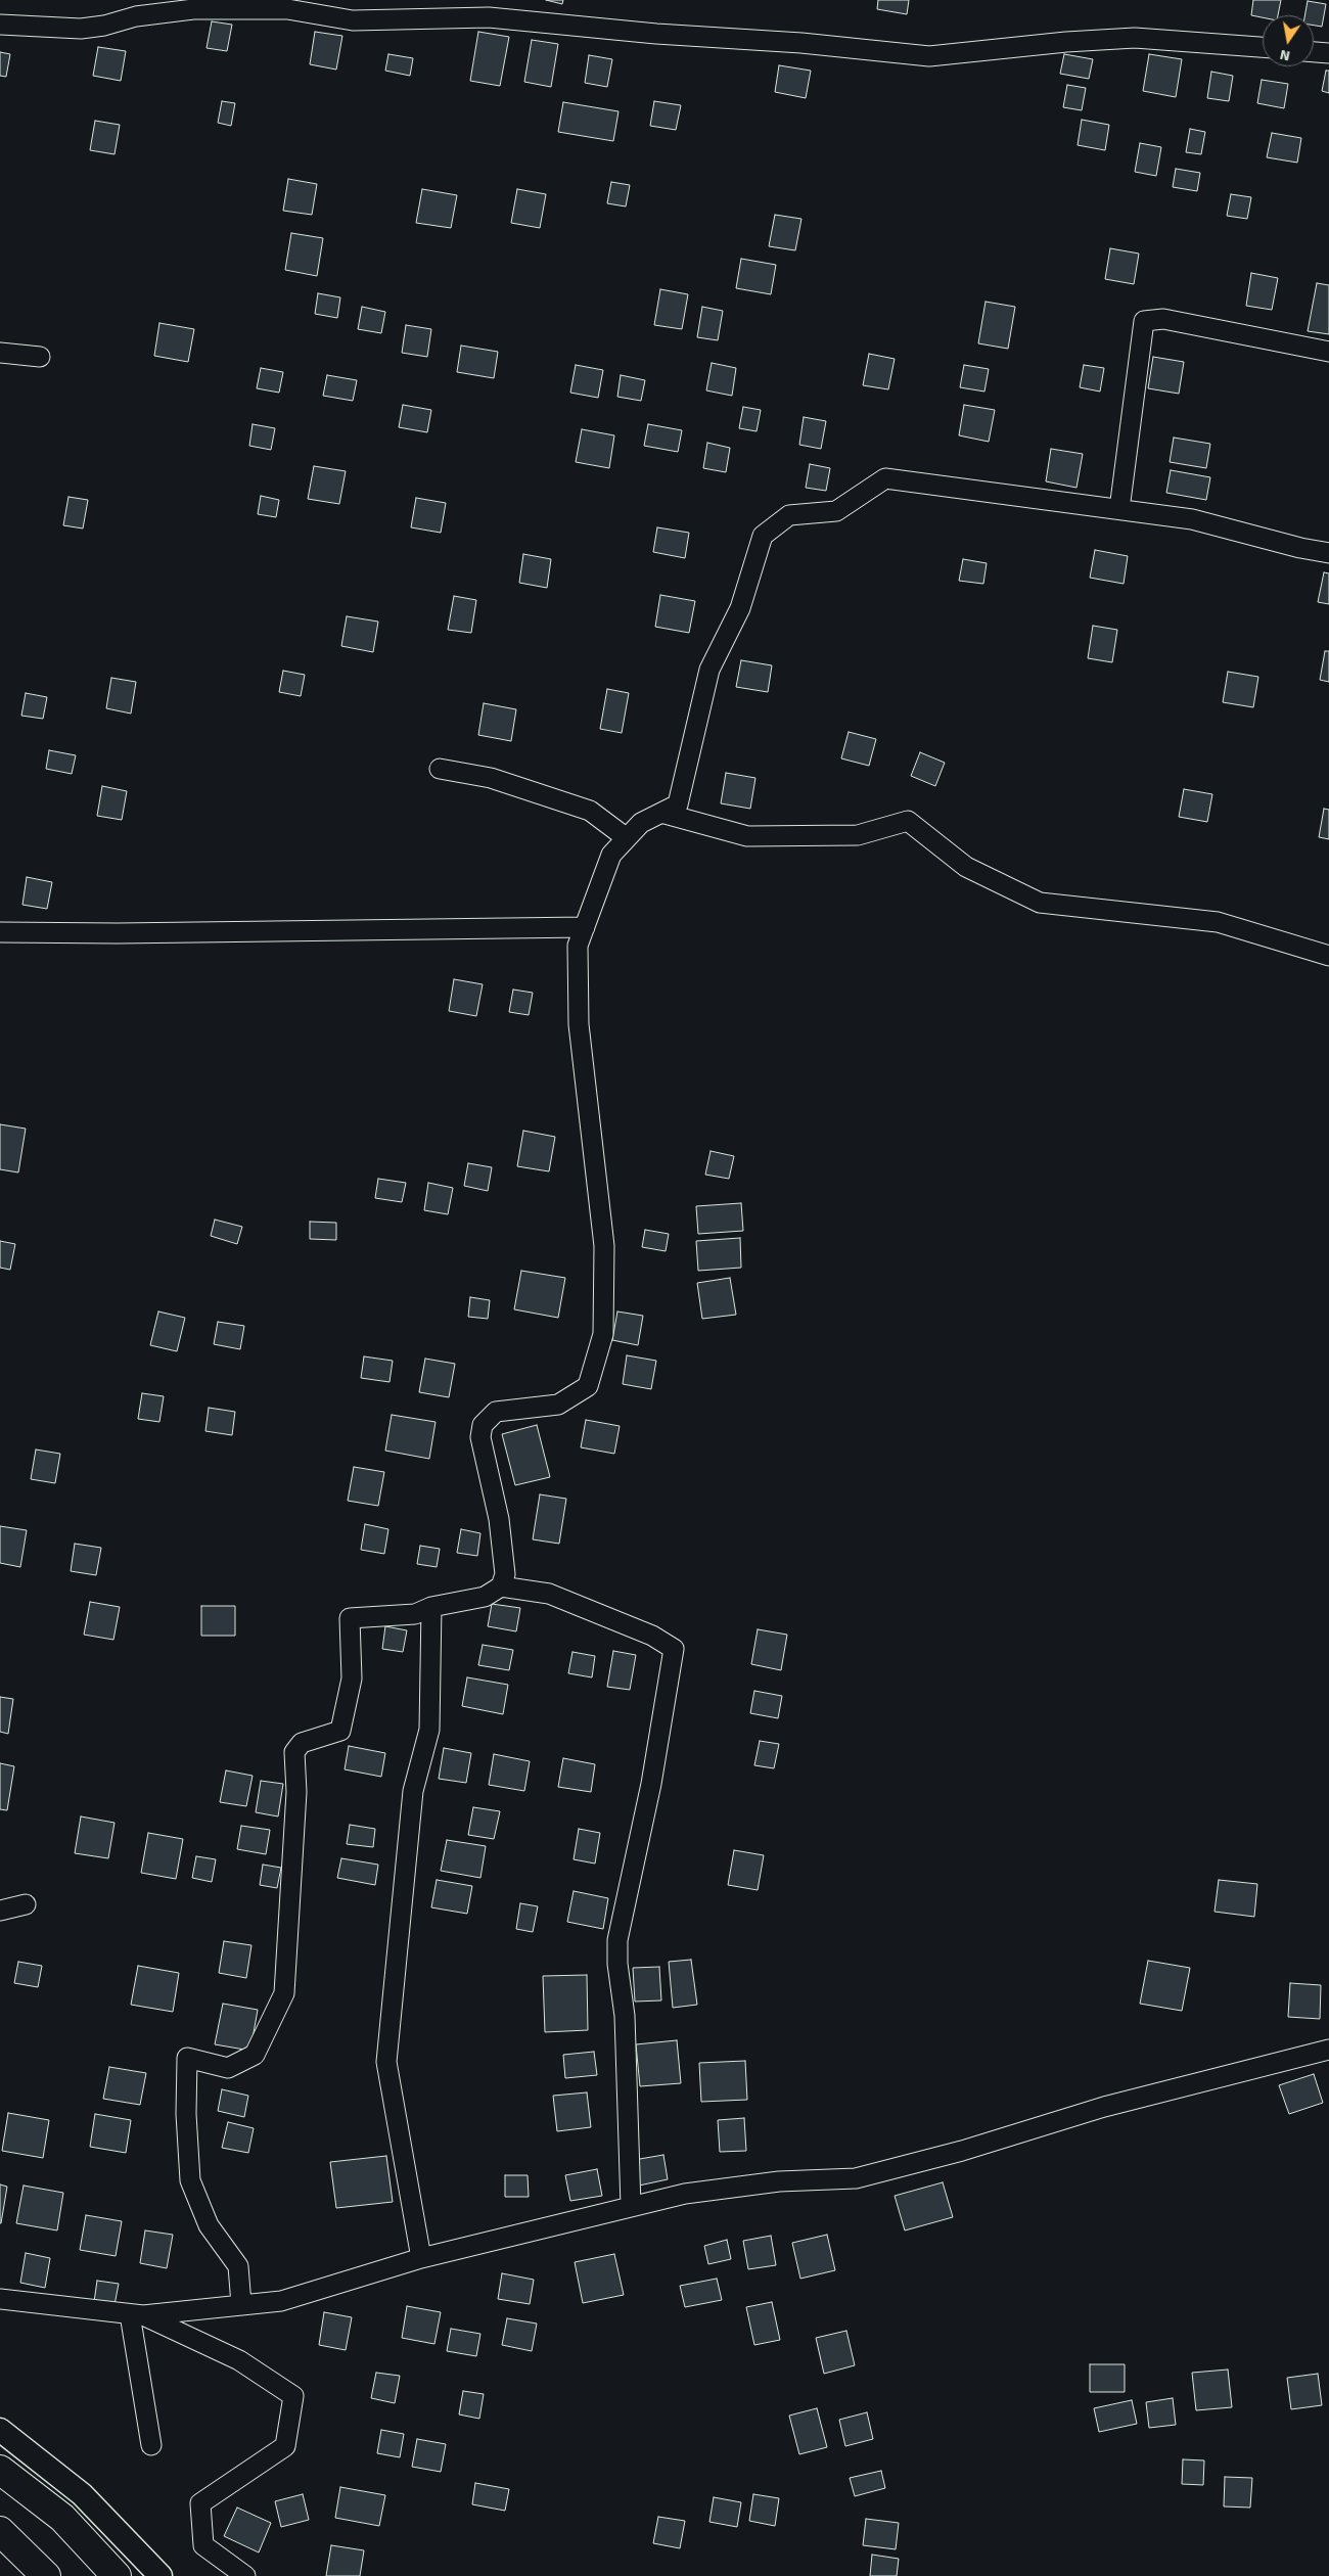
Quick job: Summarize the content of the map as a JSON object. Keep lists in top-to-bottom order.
{
  "north": "bottom"
}
